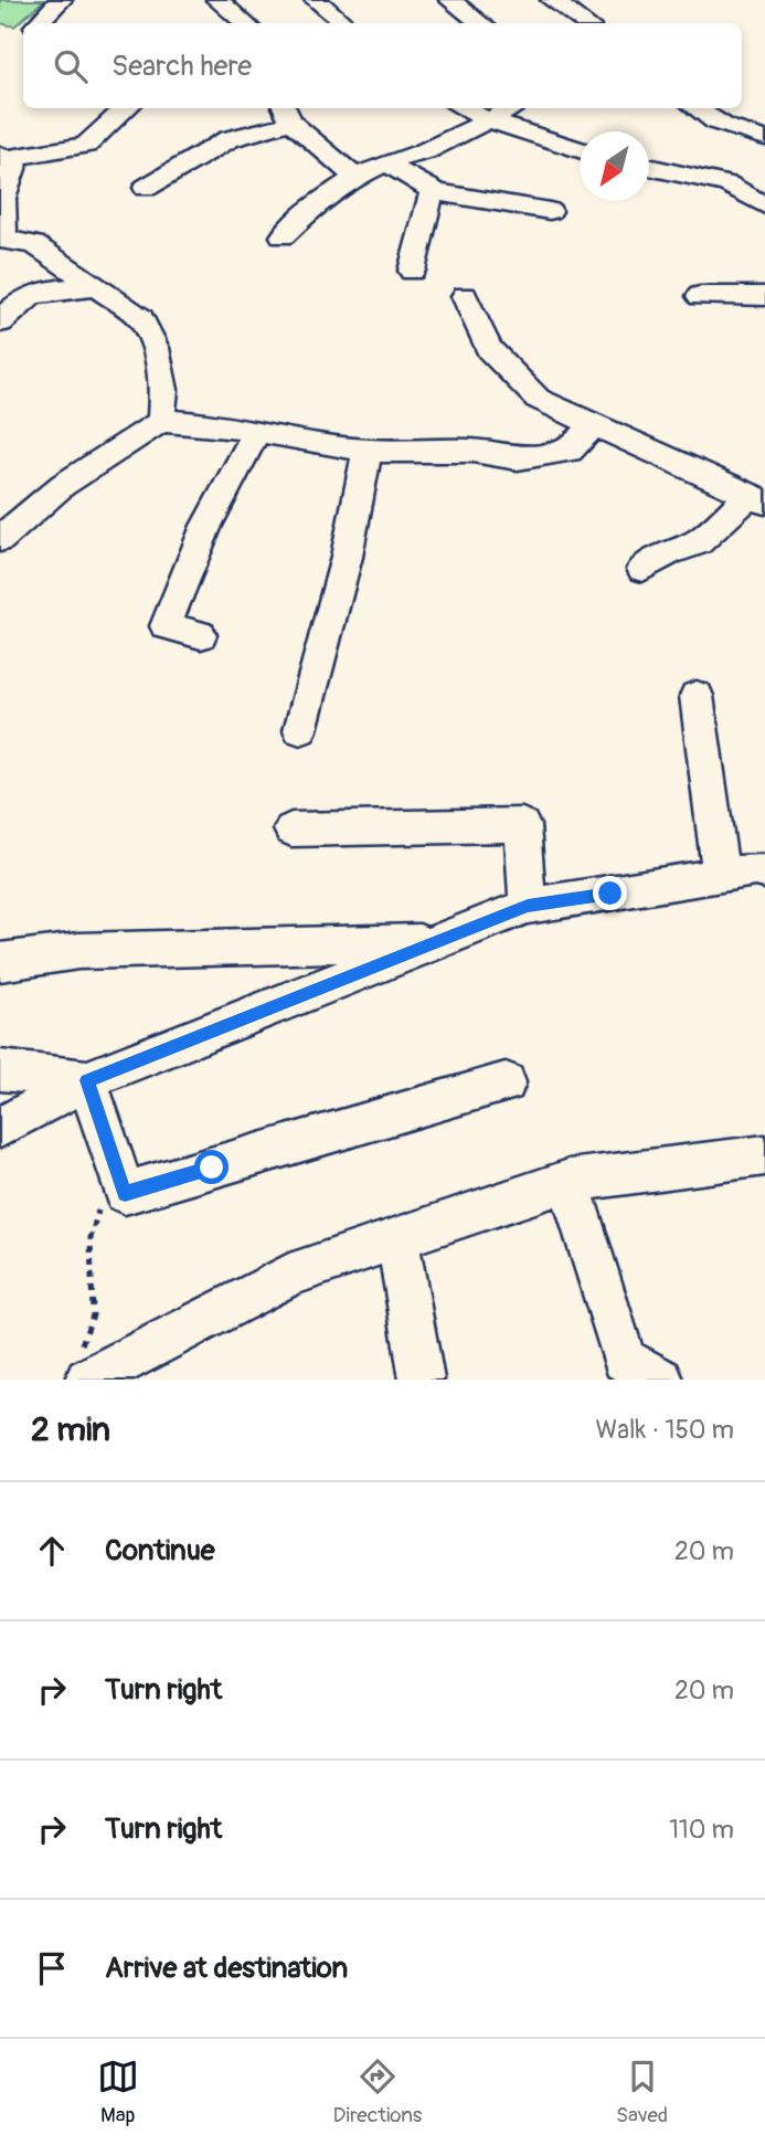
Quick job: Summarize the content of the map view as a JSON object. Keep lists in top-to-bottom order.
{
  "north": "bottom left",
  "page": {
    "search": "Search here",
    "heading": ["2 min", "Walk · 150 m"],
    "list": [
      ["Continue", "20 m"],
      ["Turn right", "20 m"],
      ["Turn right", "110 m"],
      "Arrive at destination"
    ],
    "nav": ["Map", "Directions", "Saved"]
  }
}
